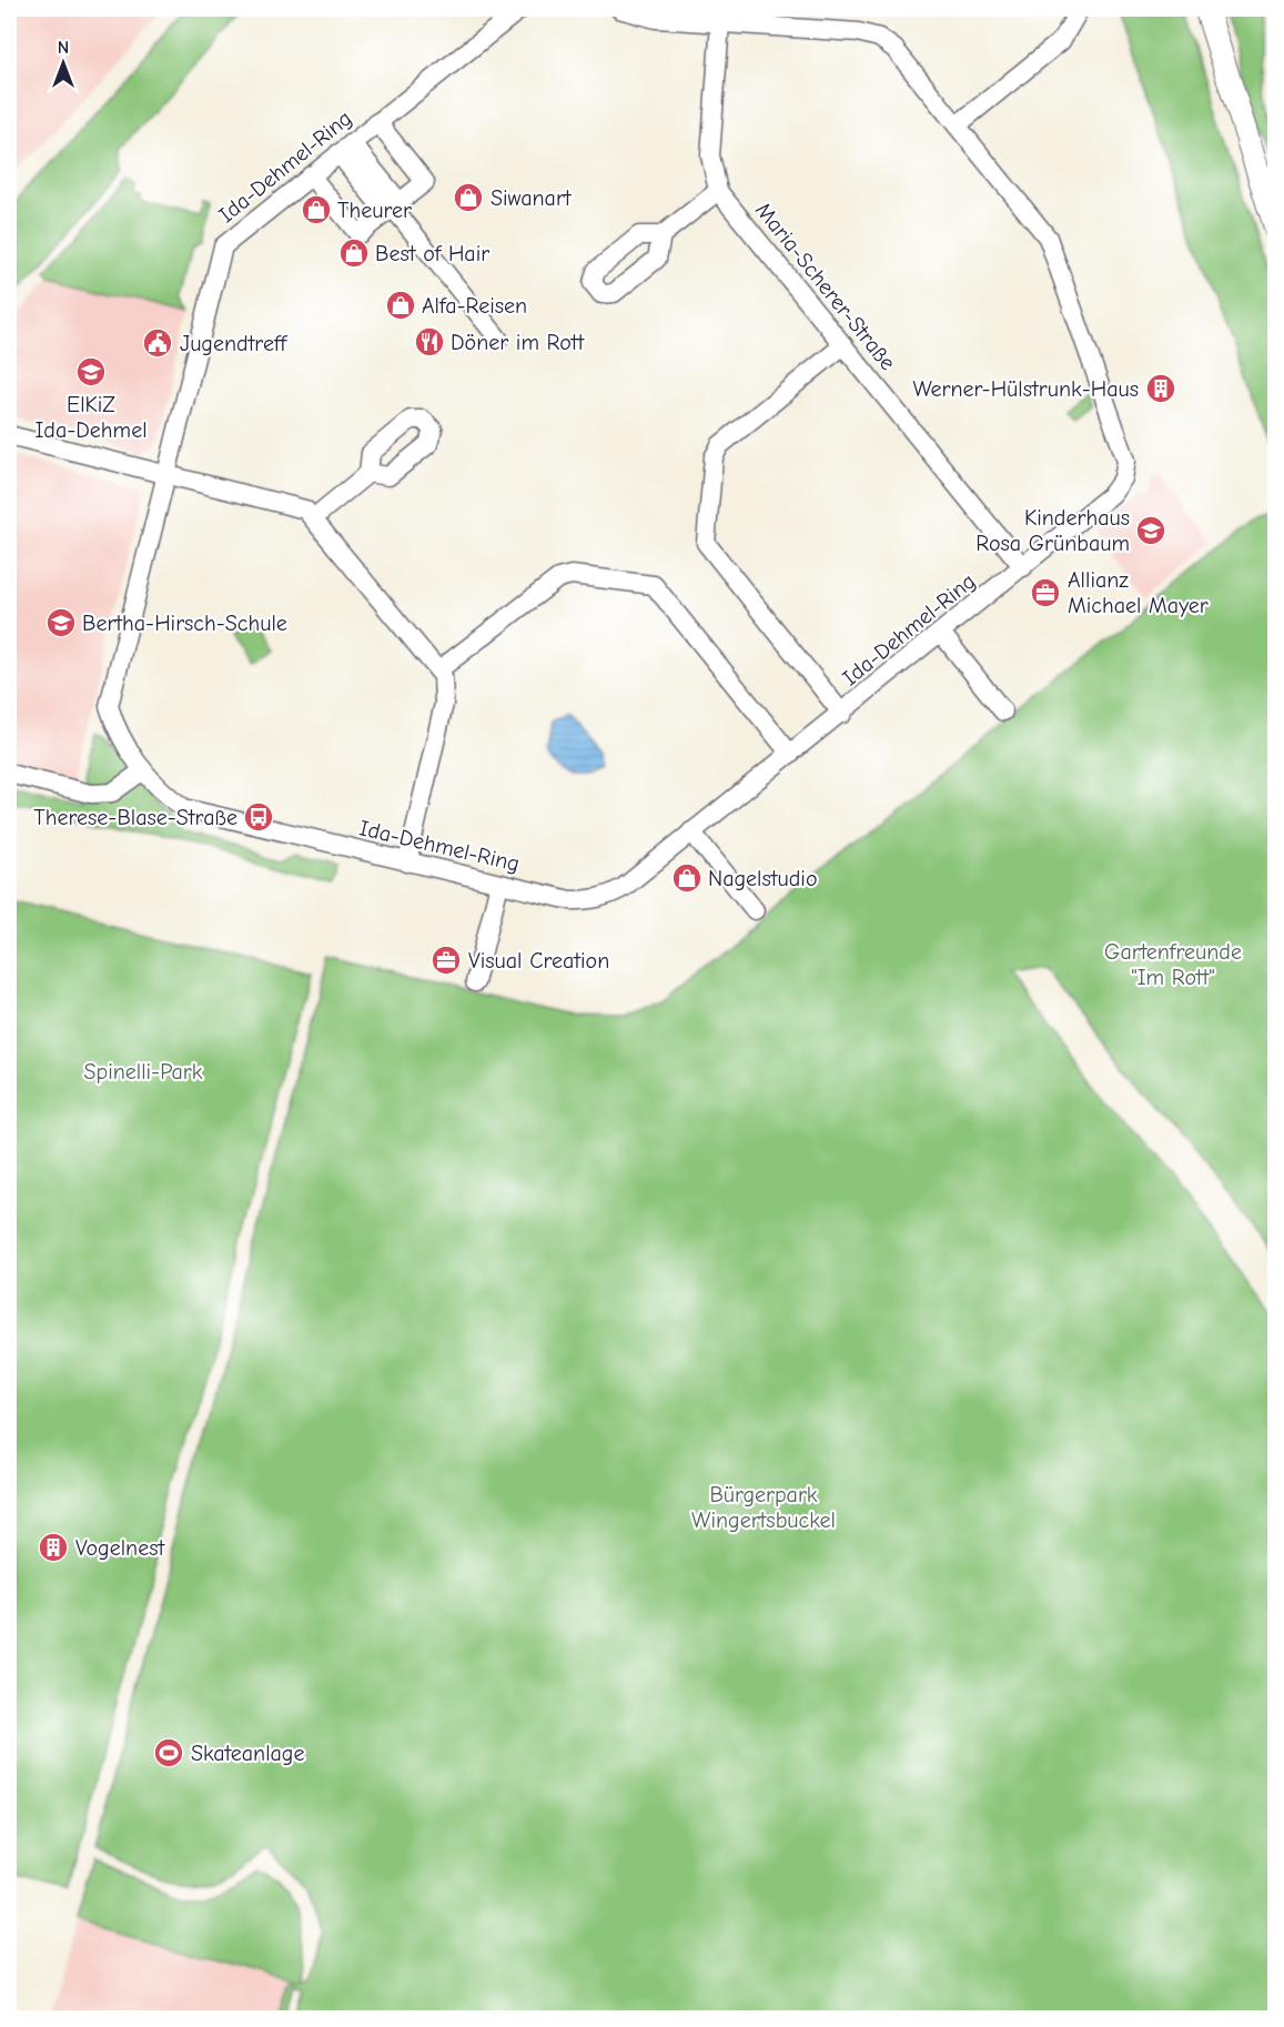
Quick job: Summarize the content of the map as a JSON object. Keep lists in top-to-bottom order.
{
  "streets": {
    "street": ["Ida-Dehmel-Ring", "Maria-Scherer-Straße"]
  },
  "crossings": [
    ["Ida-Dehmel-Ring", "Maria-Scherer-Straße"]
  ],
  "parks": ["Gartenfreunde \"Im Rott\"", "Spinelli-Park", "Bürgerpark Wingertsbuckel"],
  "places": {
    "shop": [
      "Siwanart",
      "Theurer",
      "Best of Hair",
      "Alfa-Reisen",
      "Nagelstudio"
    ],
    "restaurant": ["Döner im Rott"],
    "public building": ["Jugendtreff"],
    "school or university": ["ElKiZ Ida-Dehmel", "Kinderhaus Rosa Grünbaum", "Bertha-Hirsch-Schule"],
    "building": ["Werner-Hülstrunk-Haus", "Vogelnest"],
    "office": ["Allianz Michael Mayer", "Visual Creation"],
    "bus stop": ["Therese-Blase-Straße"],
    "sports": ["Skateanlage"]
  },
  "north": "top"
}
